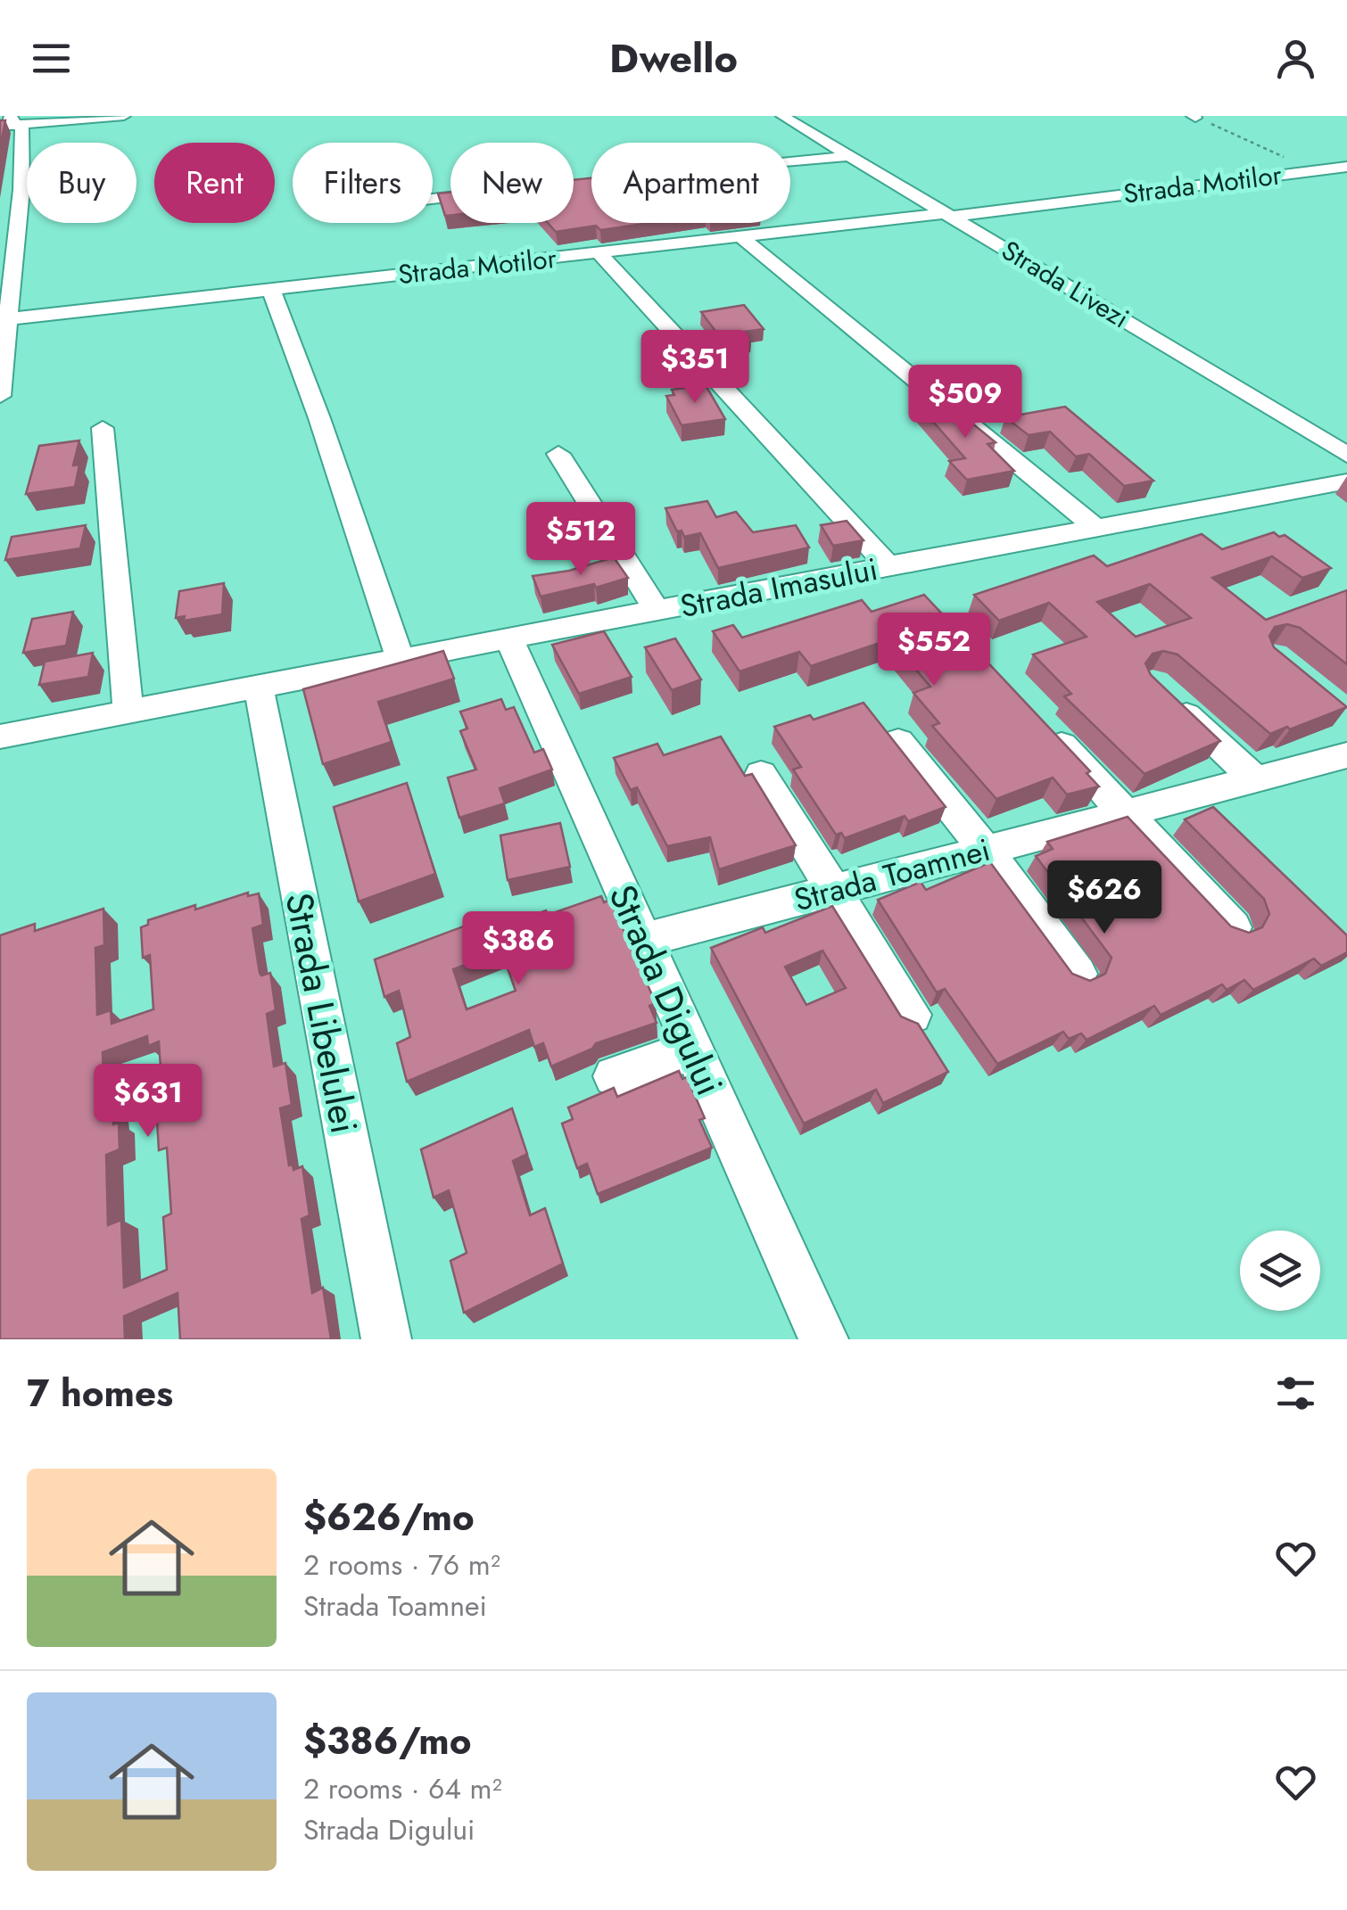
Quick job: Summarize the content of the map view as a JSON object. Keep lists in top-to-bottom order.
{
  "streets": {
    "street": [
      "Strada Motilor",
      "Strada Livezi",
      "Strada Imasului",
      "Strada Toamnei",
      "Strada Digului",
      "Strada Libelulei"
    ]
  },
  "crossings": [
    ["Strada Motilor", "Strada Livezi"],
    ["Strada Imasului", "Strada Digului"],
    ["Strada Imasului", "Strada Libelulei"],
    ["Strada Toamnei", "Strada Digului"]
  ],
  "page": {
    "header": "Dwello",
    "chip": [
      "Buy",
      "Rent",
      "Filters",
      "New",
      "Apartment"
    ],
    "price": [
      "$351",
      "$509",
      "$512",
      "$552",
      "$626",
      "$386",
      "$631"
    ],
    "heading": "7 homes",
    "list": [
      {
        "name": "$626/mo",
        "note": "2 rooms · 76 m² · Strada Toamnei"
      },
      {
        "name": "$386/mo",
        "note": "2 rooms · 64 m² · Strada Digului"
      }
    ]
  }
}
